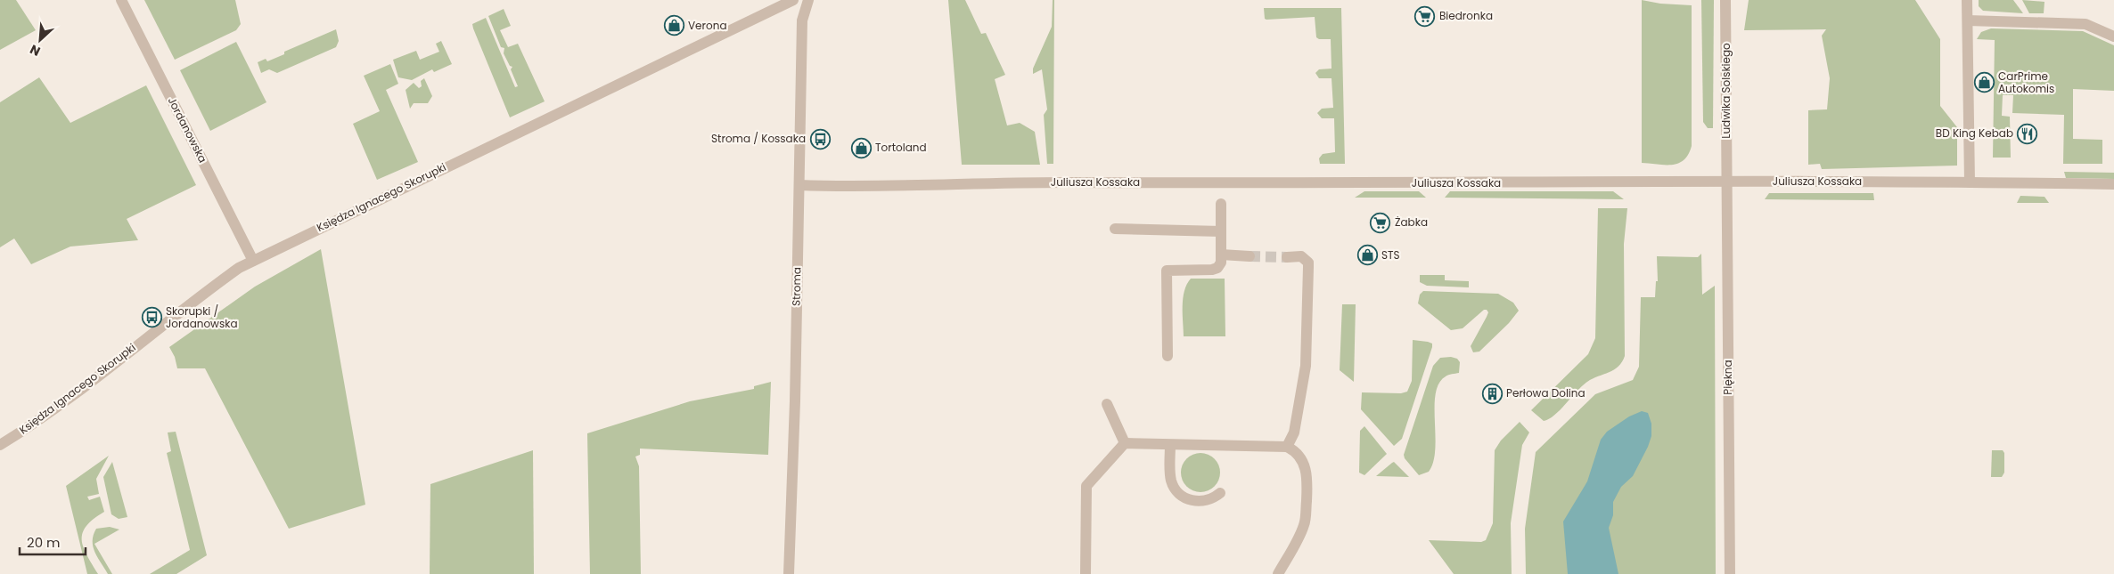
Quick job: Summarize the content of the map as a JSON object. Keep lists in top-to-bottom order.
{
  "streets": {
    "street": [
      "Ludwika Solskiego",
      "Jordanowska",
      "Juliusza Kossaka",
      "Księdza Ignacego Skorupki",
      "Stroma",
      "Piękna"
    ]
  },
  "crossings": [
    ["Ludwika Solskiego", "Juliusza Kossaka"],
    ["Ludwika Solskiego", "Piękna"],
    ["Jordanowska", "Księdza Ignacego Skorupki"],
    ["Juliusza Kossaka", "Stroma"],
    ["Juliusza Kossaka", "Piękna"]
  ],
  "places": {
    "supermarket": ["Biedronka", "Żabka"],
    "shop": [
      "Verona",
      "CarPrime Autokomis",
      "Tortoland",
      "STS"
    ],
    "restaurant": ["BD King Kebab"],
    "bus stop": ["Stroma / Kossaka", "Skorupki / Jordanowska"],
    "building": ["Perłowa Dolina"]
  },
  "scale_bar": "20 m",
  "north": "bottom left"
}
